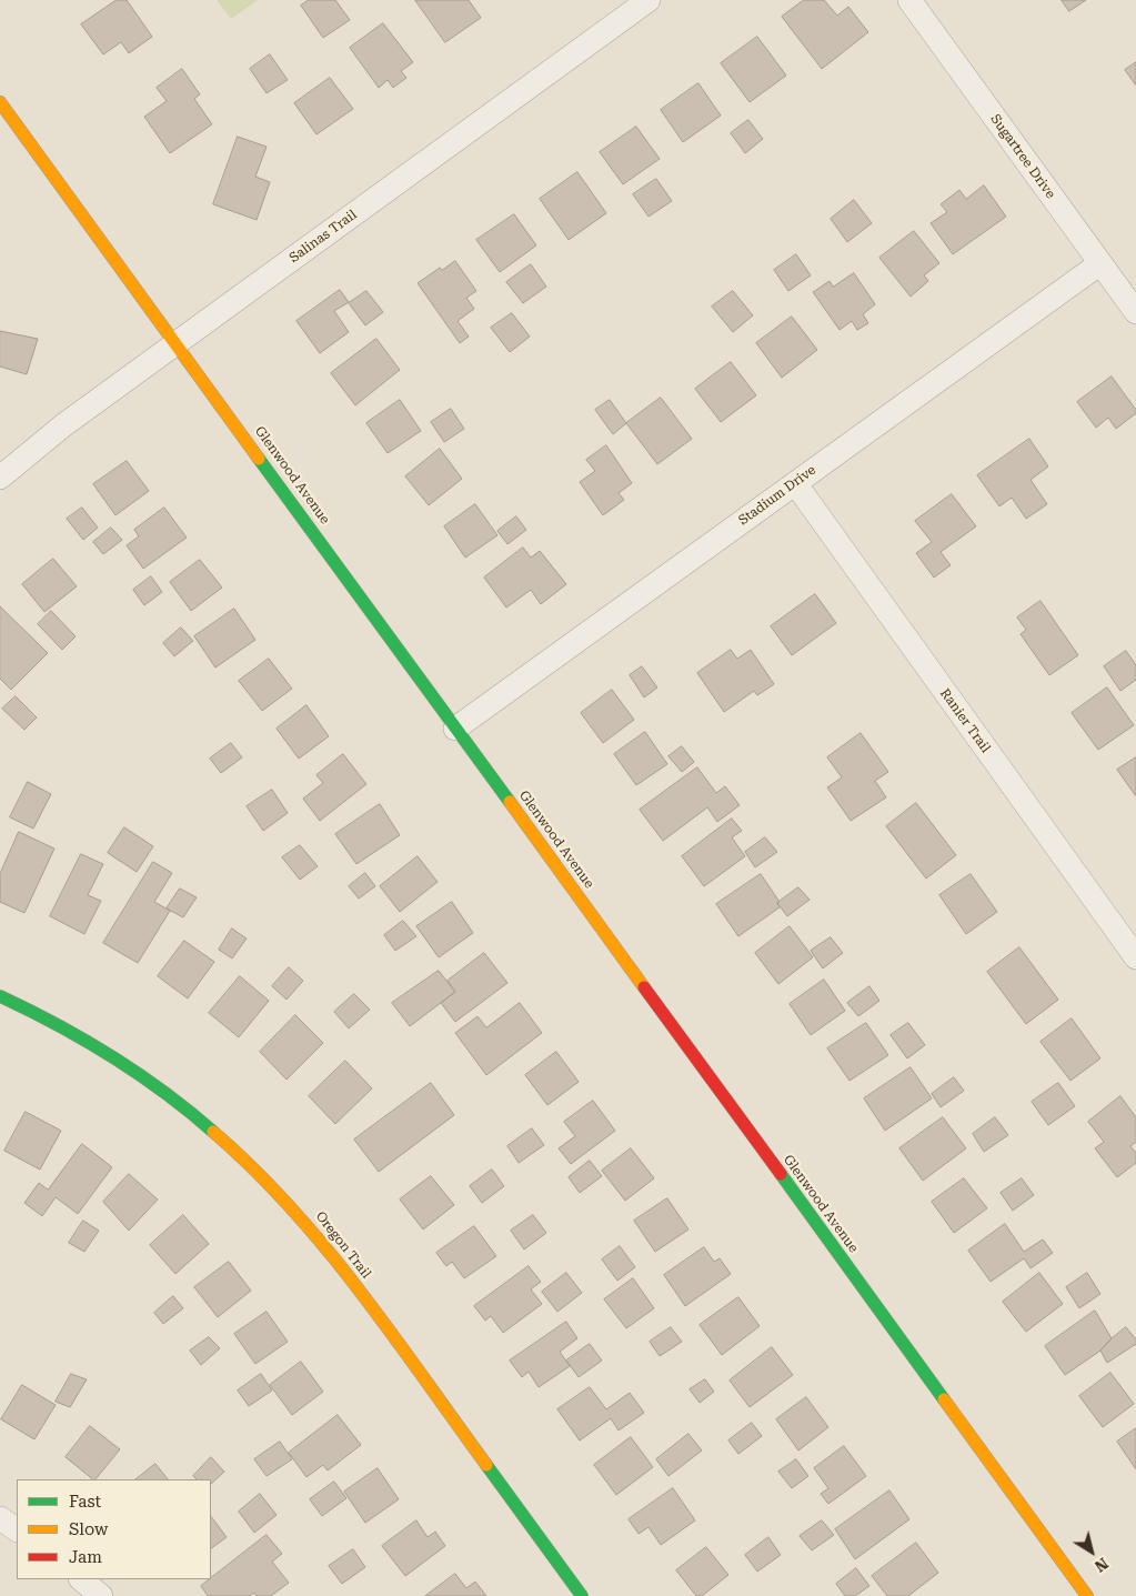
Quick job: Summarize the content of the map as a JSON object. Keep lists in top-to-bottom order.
{
  "streets": {
    "street": [
      "Sugartree Drive",
      "Salinas Trail",
      "Glenwood Avenue",
      "Stadium Drive",
      "Ranier Trail",
      "Oregon Trail"
    ]
  },
  "crossings": [
    ["Sugartree Drive", "Stadium Drive"],
    ["Salinas Trail", "Glenwood Avenue"],
    ["Glenwood Avenue", "Stadium Drive"],
    ["Stadium Drive", "Ranier Trail"]
  ],
  "legend": ["Fast", "Slow", "Jam"],
  "north": "bottom right"
}
